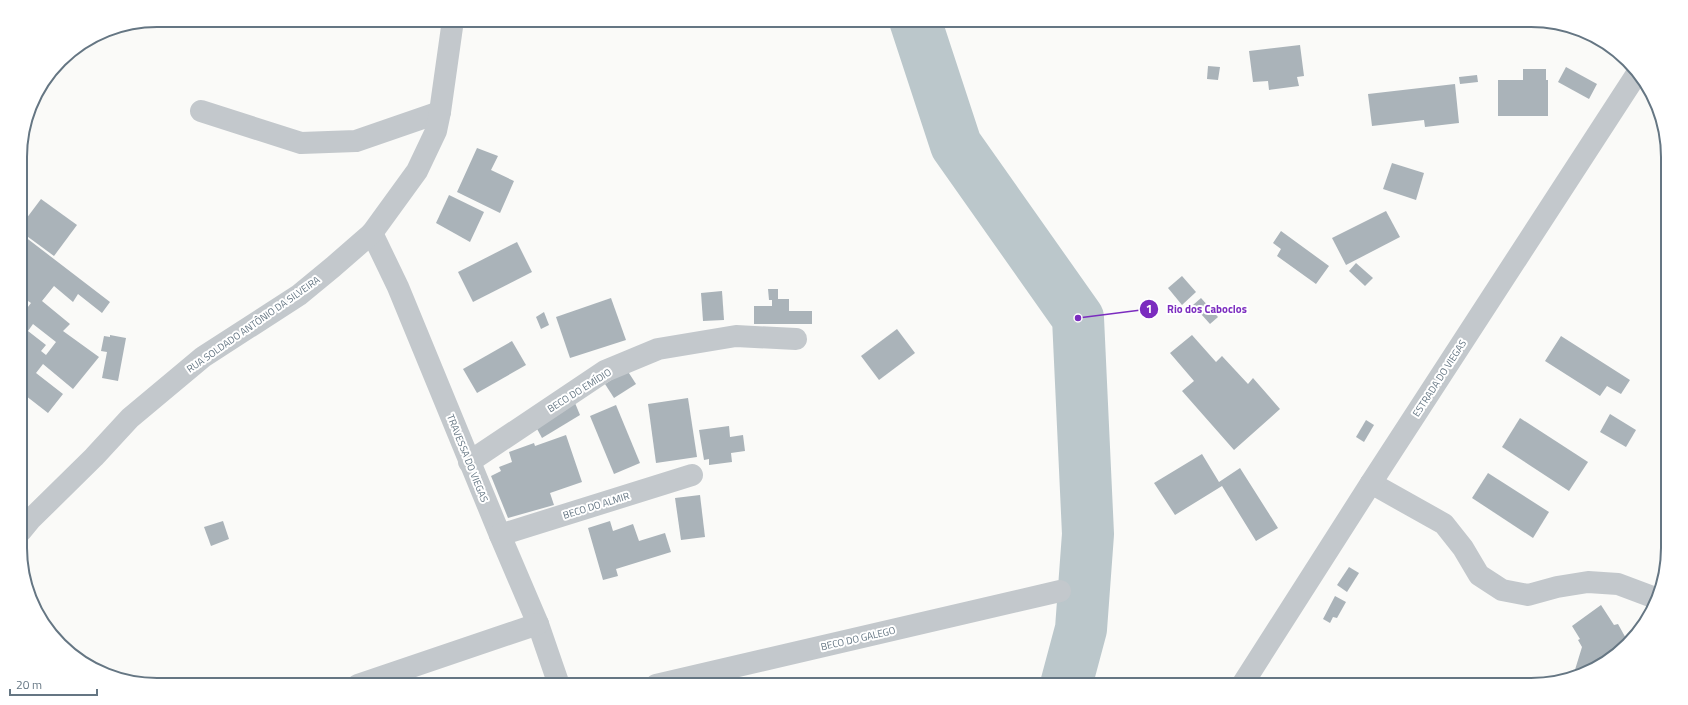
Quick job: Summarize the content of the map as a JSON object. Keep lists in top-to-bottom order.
{
  "streets": {
    "street": [
      "RUA SOLDADO ANTÔNIO DA SILVEIRA",
      "ESTRADA DO VIEGAS",
      "BECO DO EMÍDIO",
      "TRAVESSA DO VIEGAS",
      "BECO DO ALMIR",
      "BECO DO GALEGO"
    ]
  },
  "crossings": [
    ["RUA SOLDADO ANTÔNIO DA SILVEIRA", "TRAVESSA DO VIEGAS"],
    ["BECO DO EMÍDIO", "TRAVESSA DO VIEGAS"],
    ["TRAVESSA DO VIEGAS", "BECO DO ALMIR"]
  ],
  "places": ["Rio dos Caboclos"],
  "scale_bar": "20 m"
}
